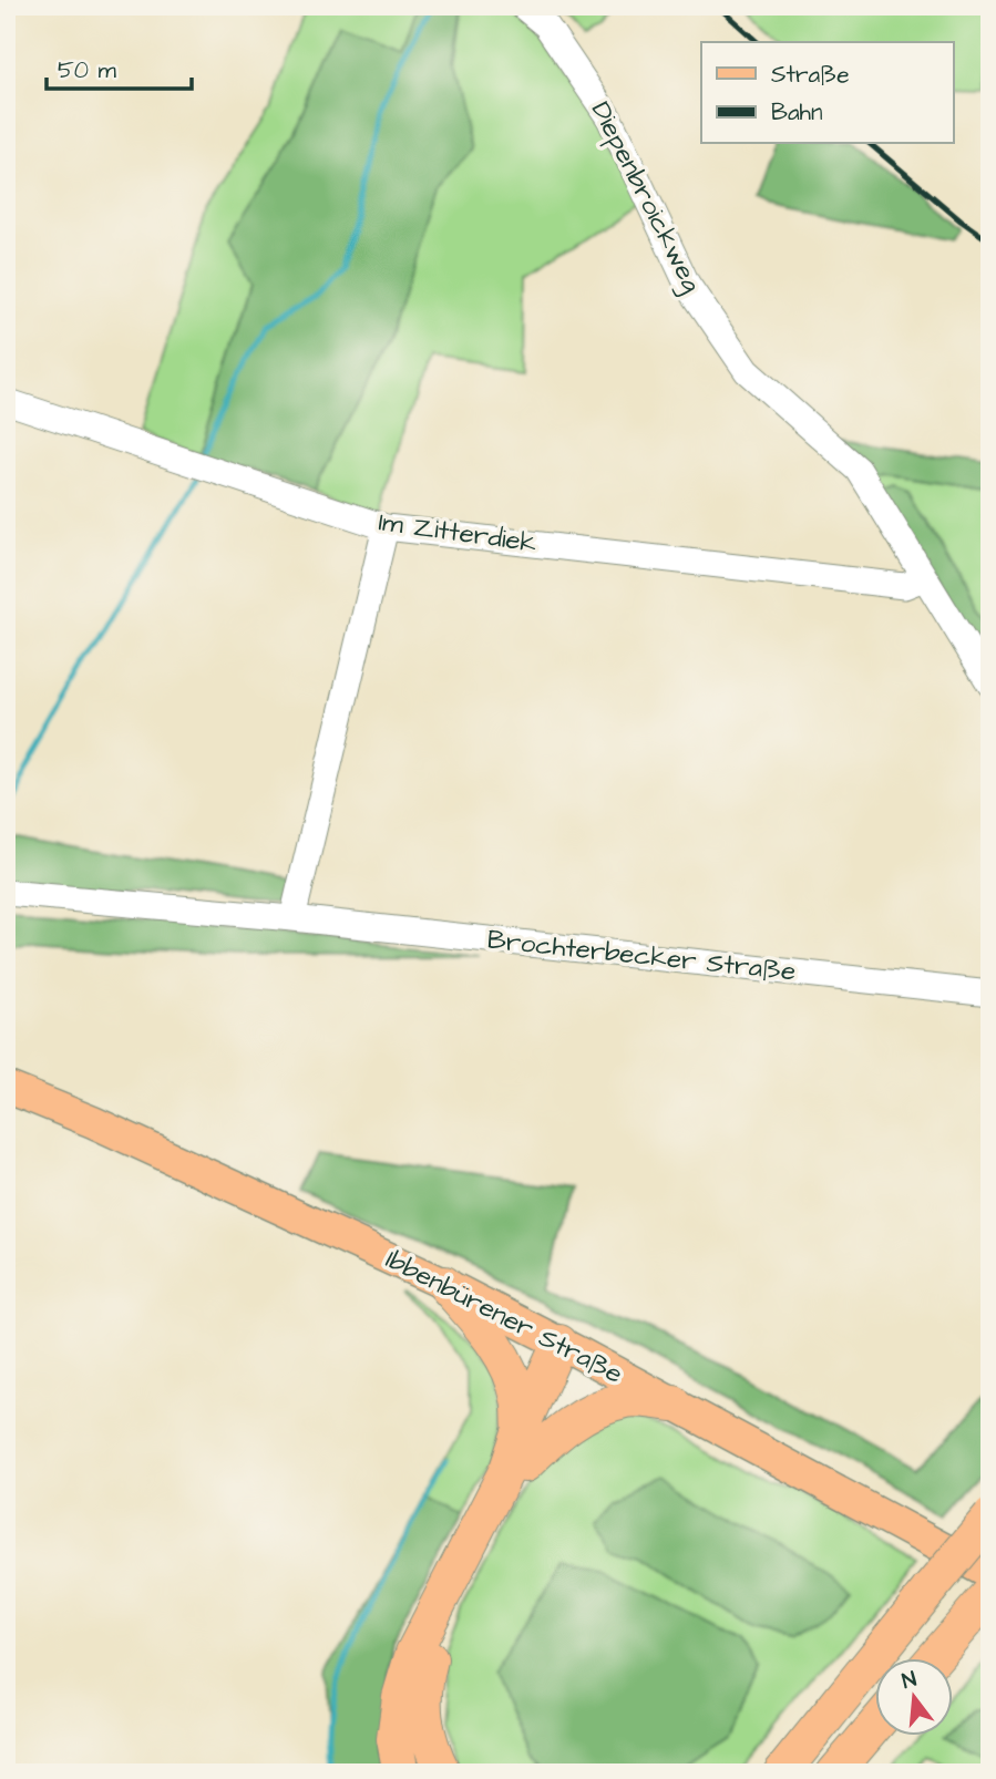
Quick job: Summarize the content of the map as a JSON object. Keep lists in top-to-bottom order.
{
  "streets": {
    "main road": ["Ibbenbürener Straße"],
    "street": ["Diepenbroickweg", "Im Zitterdiek", "Brochterbecker Straße"]
  },
  "crossings": [
    ["Diepenbroickweg", "Im Zitterdiek"]
  ],
  "legend": ["Straße", "Bahn"],
  "scale_bar": "50 m",
  "north": "top"
}
